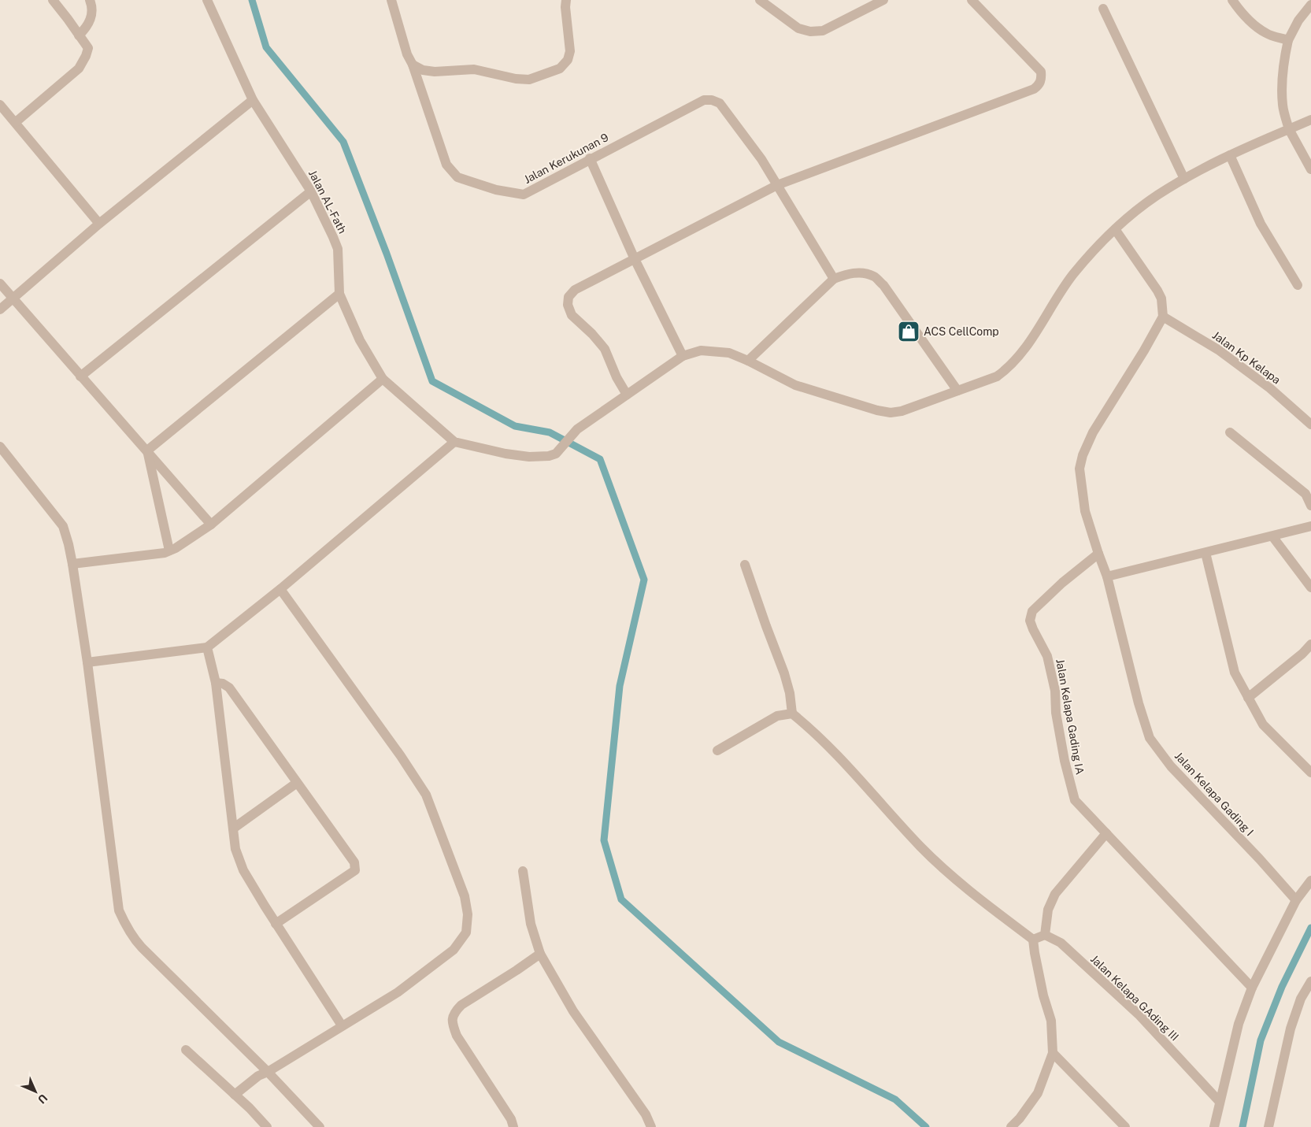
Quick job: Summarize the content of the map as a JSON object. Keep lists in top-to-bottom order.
{
  "streets": {
    "street": [
      "Jalan Kerukunan 9",
      "Jalan AL-Fath",
      "Jalan Kp Kelapa",
      "Jalan Kelapa Gading IA",
      "Jalan Kelapa Gading I",
      "Jalan Kelapa GAding III"
    ]
  },
  "crossings": [
    ["Jalan Kp Kelapa", "Jalan Kelapa Gading I"],
    ["Jalan Kelapa Gading IA", "Jalan Kelapa Gading I"]
  ],
  "places": {
    "shop": ["ACS CellComp"]
  },
  "north": "bottom right"
}
